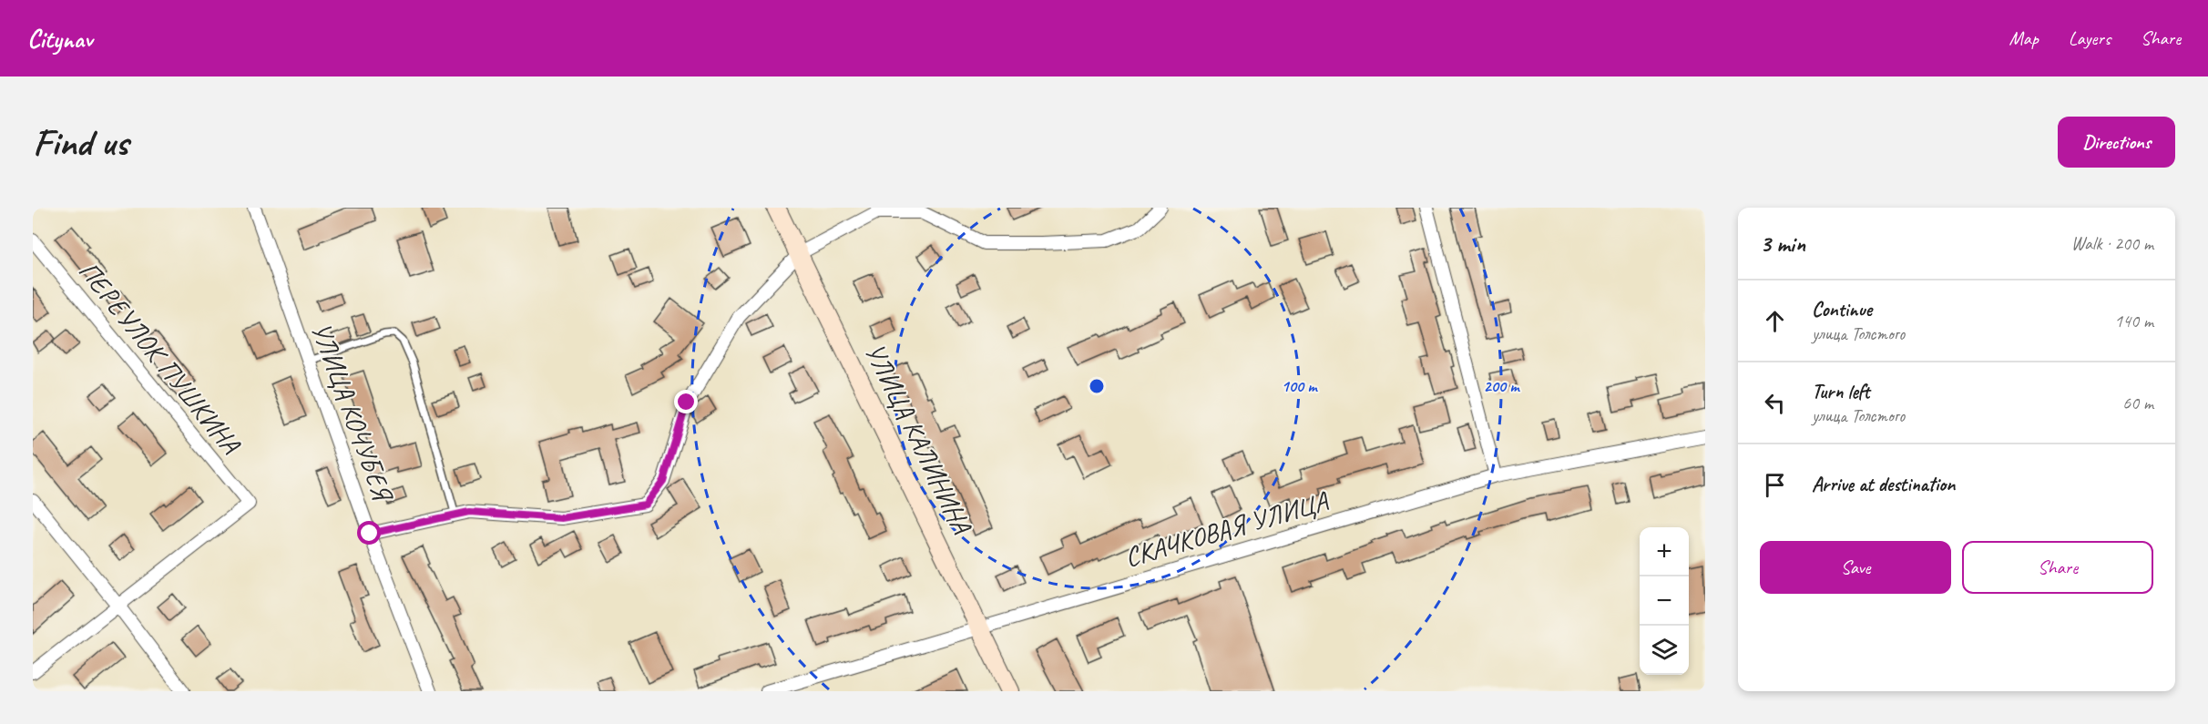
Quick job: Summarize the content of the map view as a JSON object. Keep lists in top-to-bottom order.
{
  "streets": {
    "main road": ["УЛИЦА КАЛИНИНА"],
    "street": ["ПЕРЕУЛОК ПУШКИНА", "УЛИЦА КОЧУБЕЯ", "СКАЧКОВАЯ УЛИЦА"]
  },
  "crossings": [
    ["УЛИЦА КАЛИНИНА", "СКАЧКОВАЯ УЛИЦА"]
  ],
  "page": {
    "header": "Citynav",
    "nav": ["Map", "Layers", "Share"],
    "buttons": [
      "Directions",
      ["Save", "Share"]
    ],
    "title": "Find us",
    "heading": ["3 min", "Walk · 200 m"],
    "list": [
      ["Continue", "улица Толстого", "140 m"],
      ["Turn left", "улица Толстого", "60 m"],
      "Arrive at destination"
    ],
    "map_buttons": ["+", "−"]
  },
  "rings": ["100 m", "200 m"]
}
